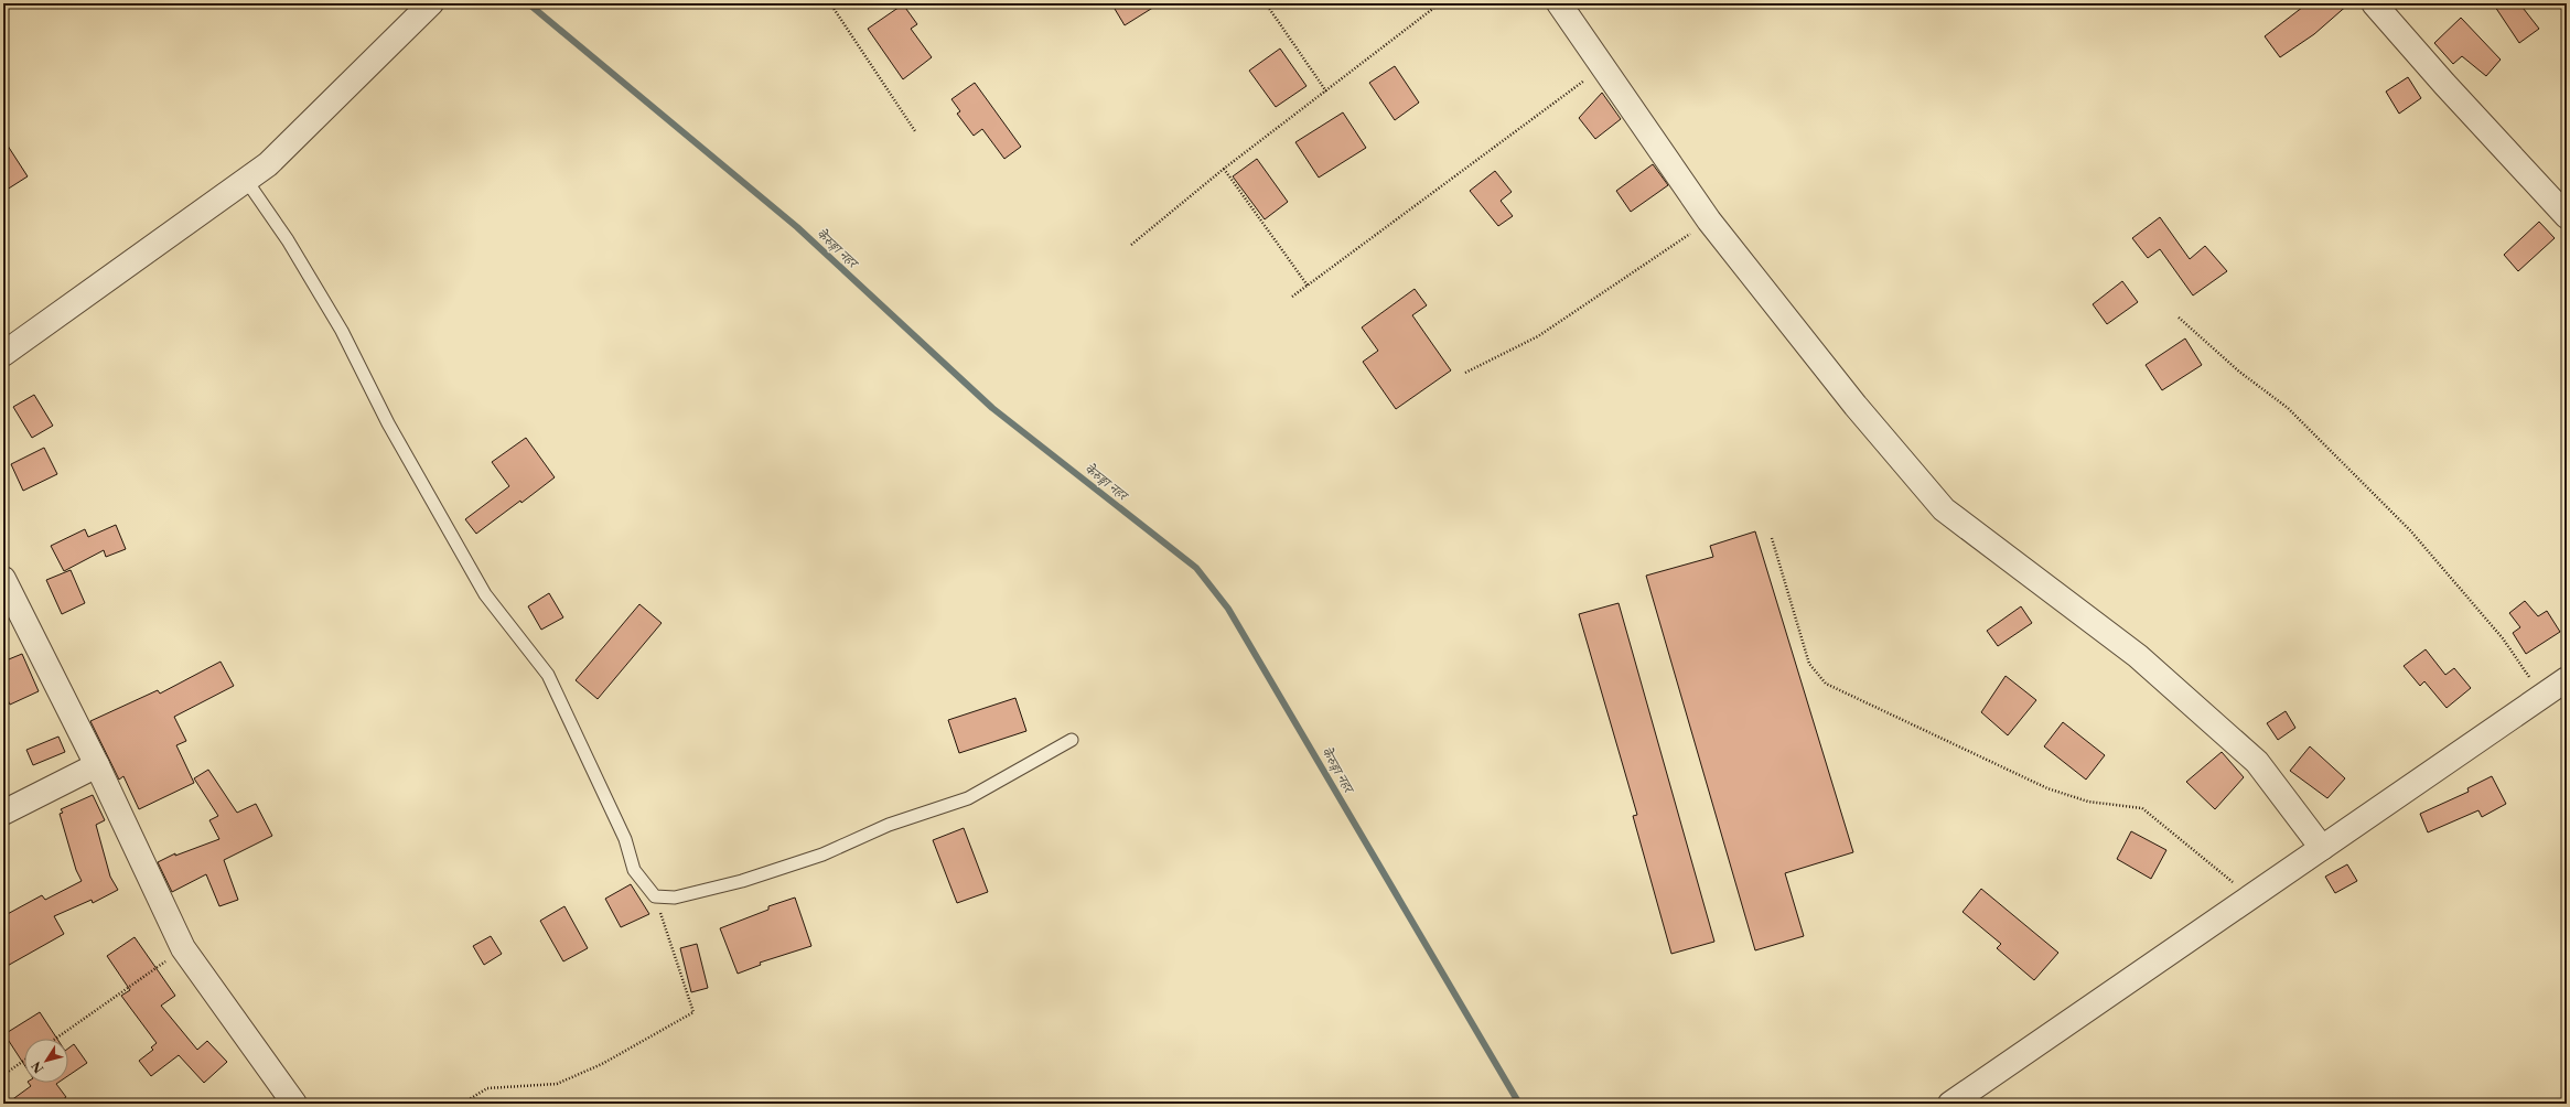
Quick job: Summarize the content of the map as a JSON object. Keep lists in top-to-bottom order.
{
  "water": ["केेरुङ्गा नहर"],
  "north": "bottom left"
}
